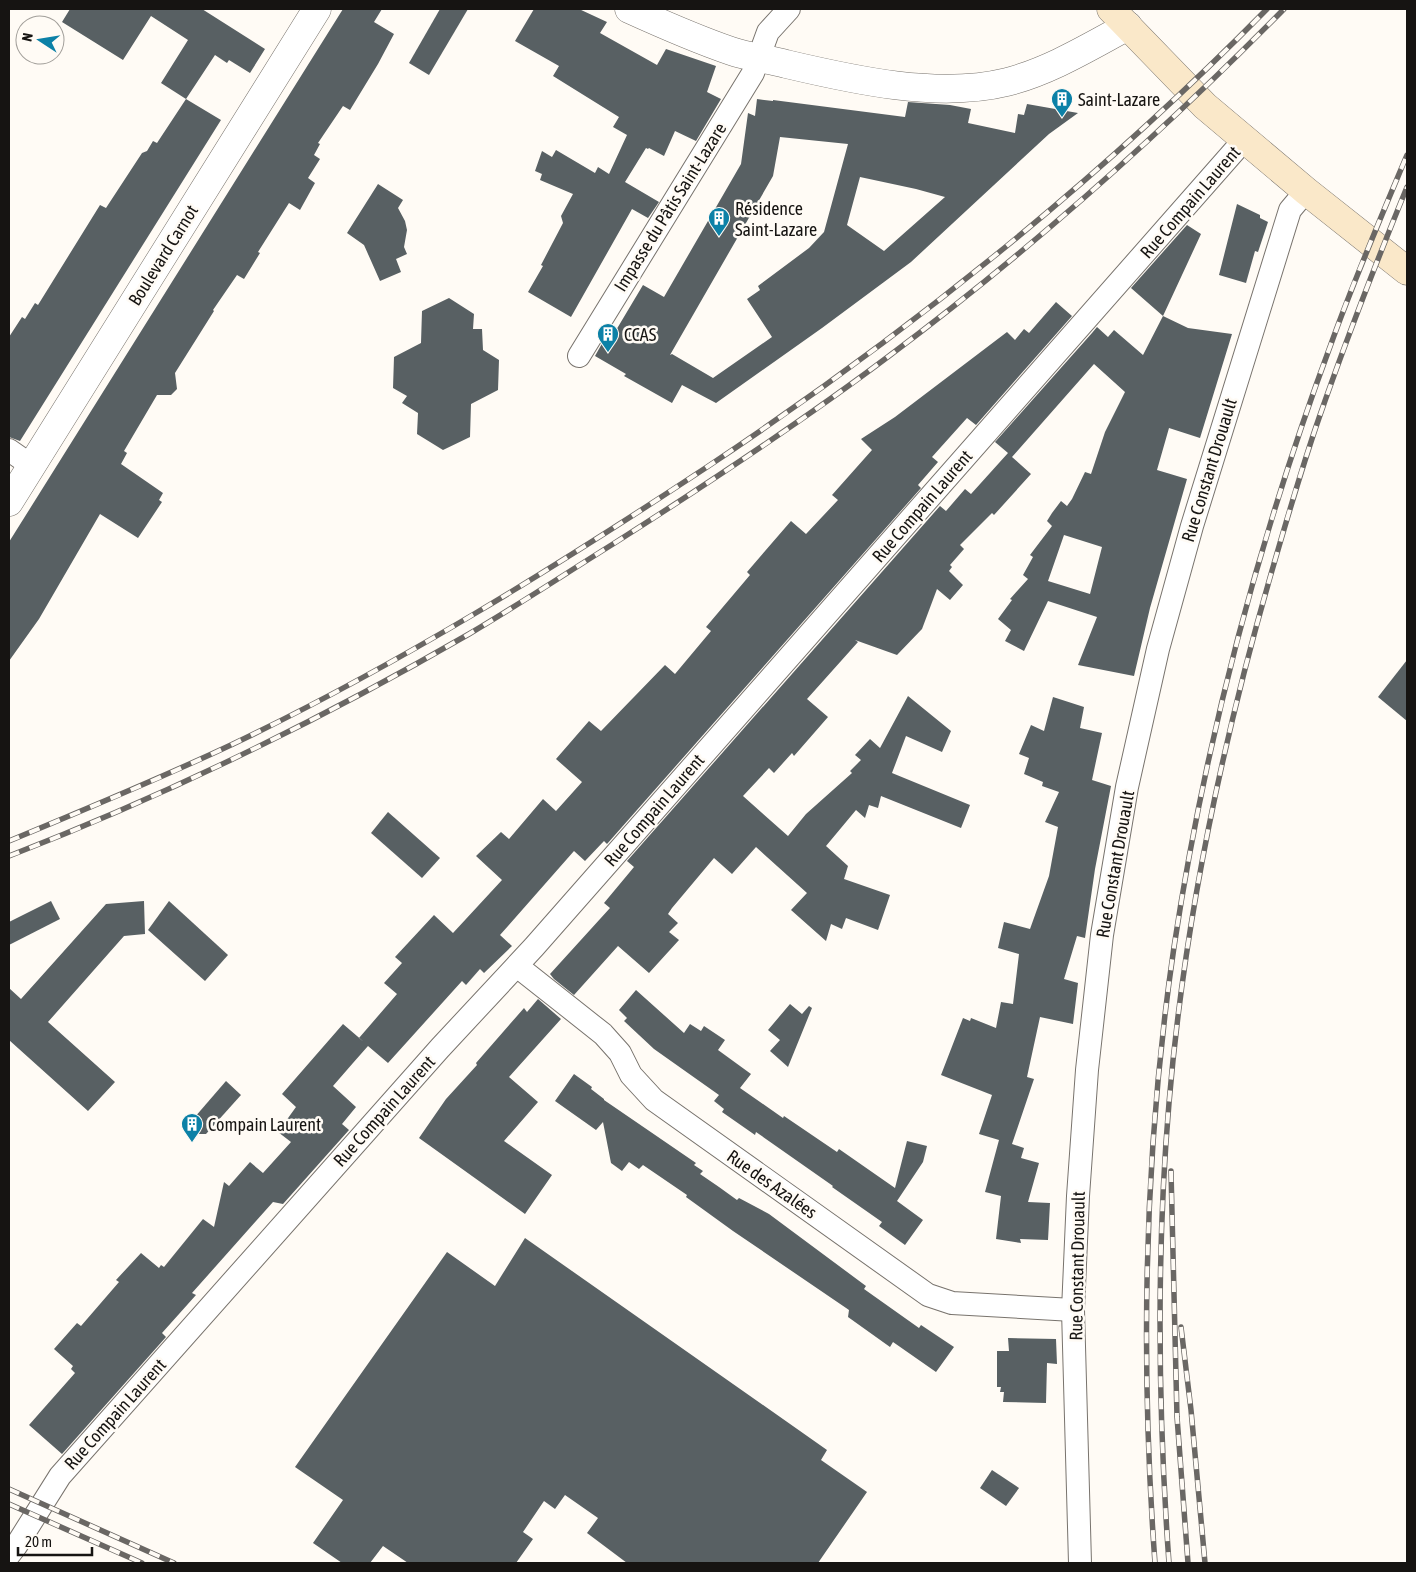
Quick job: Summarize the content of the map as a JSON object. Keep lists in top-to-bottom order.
{
  "streets": {
    "street": [
      "Rue Compain Laurent",
      "Impasse du Pâtis Saint-Lazare",
      "Boulevard Carnot",
      "Rue Constant Drouault",
      "Rue des Azalées"
    ]
  },
  "crossings": [
    ["Rue Compain Laurent", "Rue des Azalées"],
    ["Rue Constant Drouault", "Rue des Azalées"]
  ],
  "places": {
    "building": [
      "Saint-Lazare",
      "Résidence Saint-Lazare",
      "CCAS",
      "Compain Laurent"
    ]
  },
  "scale_bar": "20 m",
  "north": "left"
}
